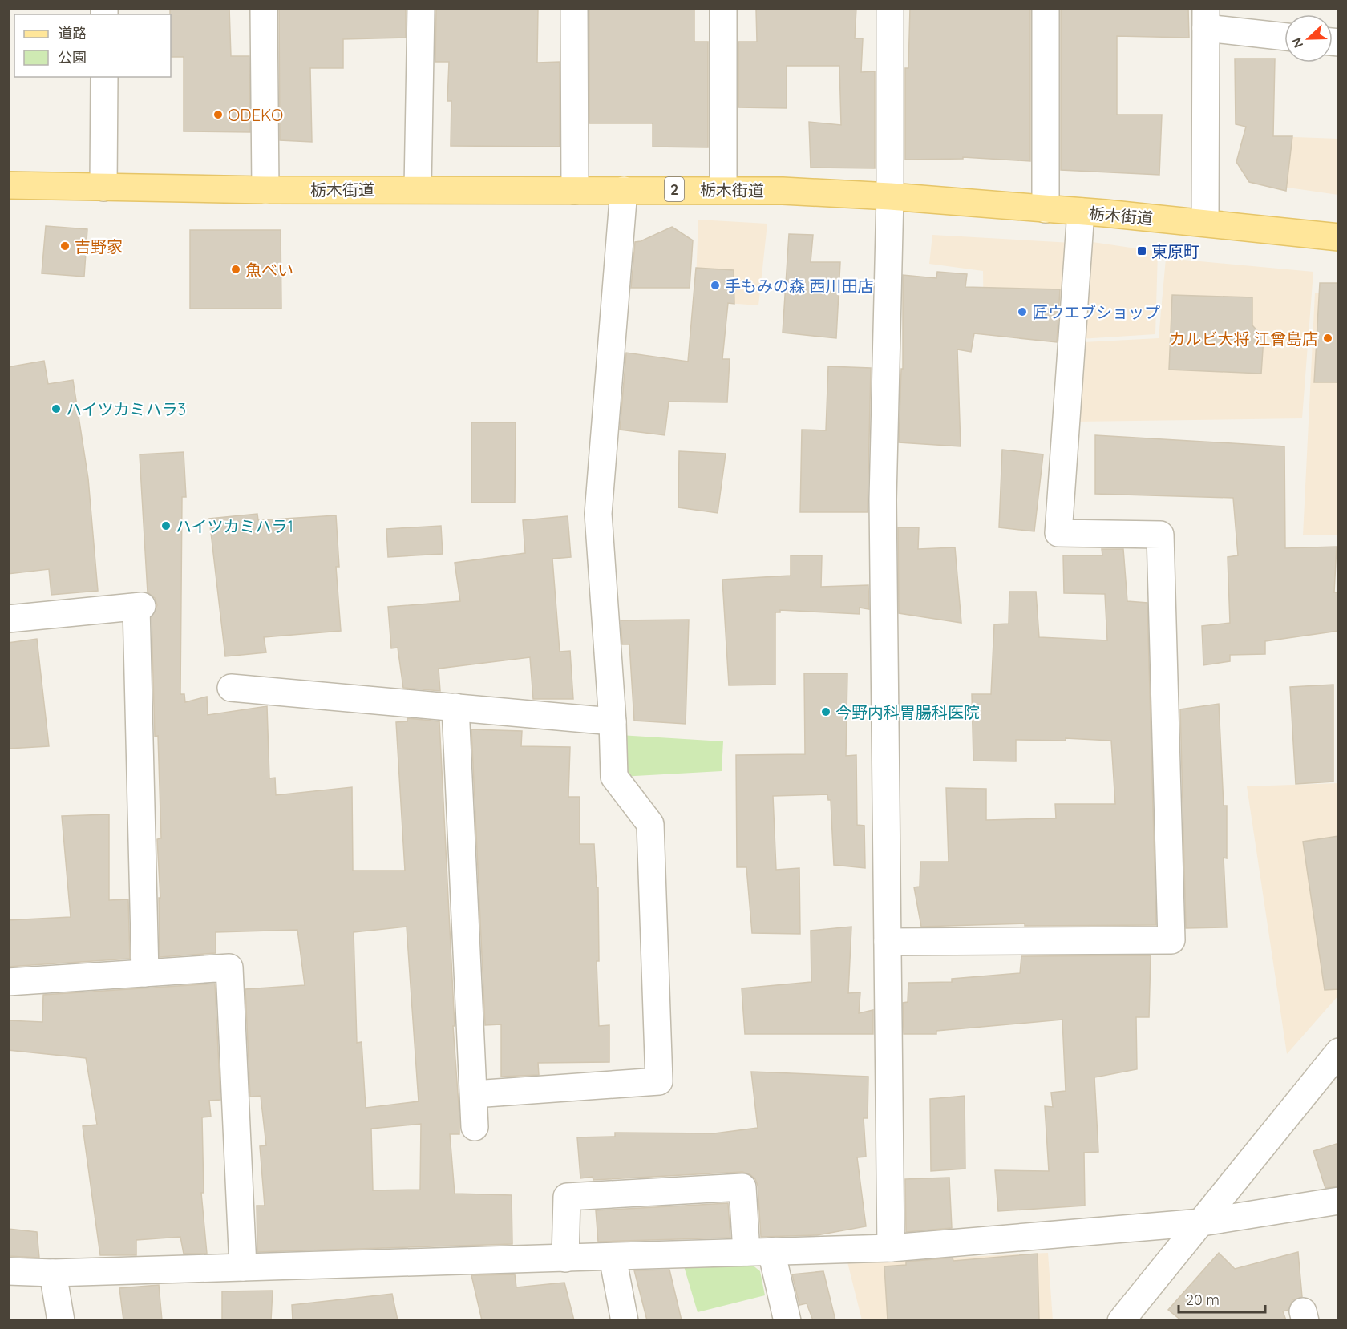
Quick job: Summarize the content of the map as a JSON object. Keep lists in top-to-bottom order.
{
  "streets": {
    "main road": ["栃木街道", "2"]
  },
  "places": {
    "other": [
      "ODEKO",
      "吉野家",
      "魚べい",
      "手もみの森 西川田店",
      "匠ウエブショップ",
      "カルビ大将 江曾島店",
      "ハイツカミハラ3",
      "ハイツカミハラ1",
      "今野内科胃腸科医院"
    ],
    "transit": ["東原町"]
  },
  "legend": ["道路", "公園"],
  "scale_bar": "20 m",
  "north": "left"
}
